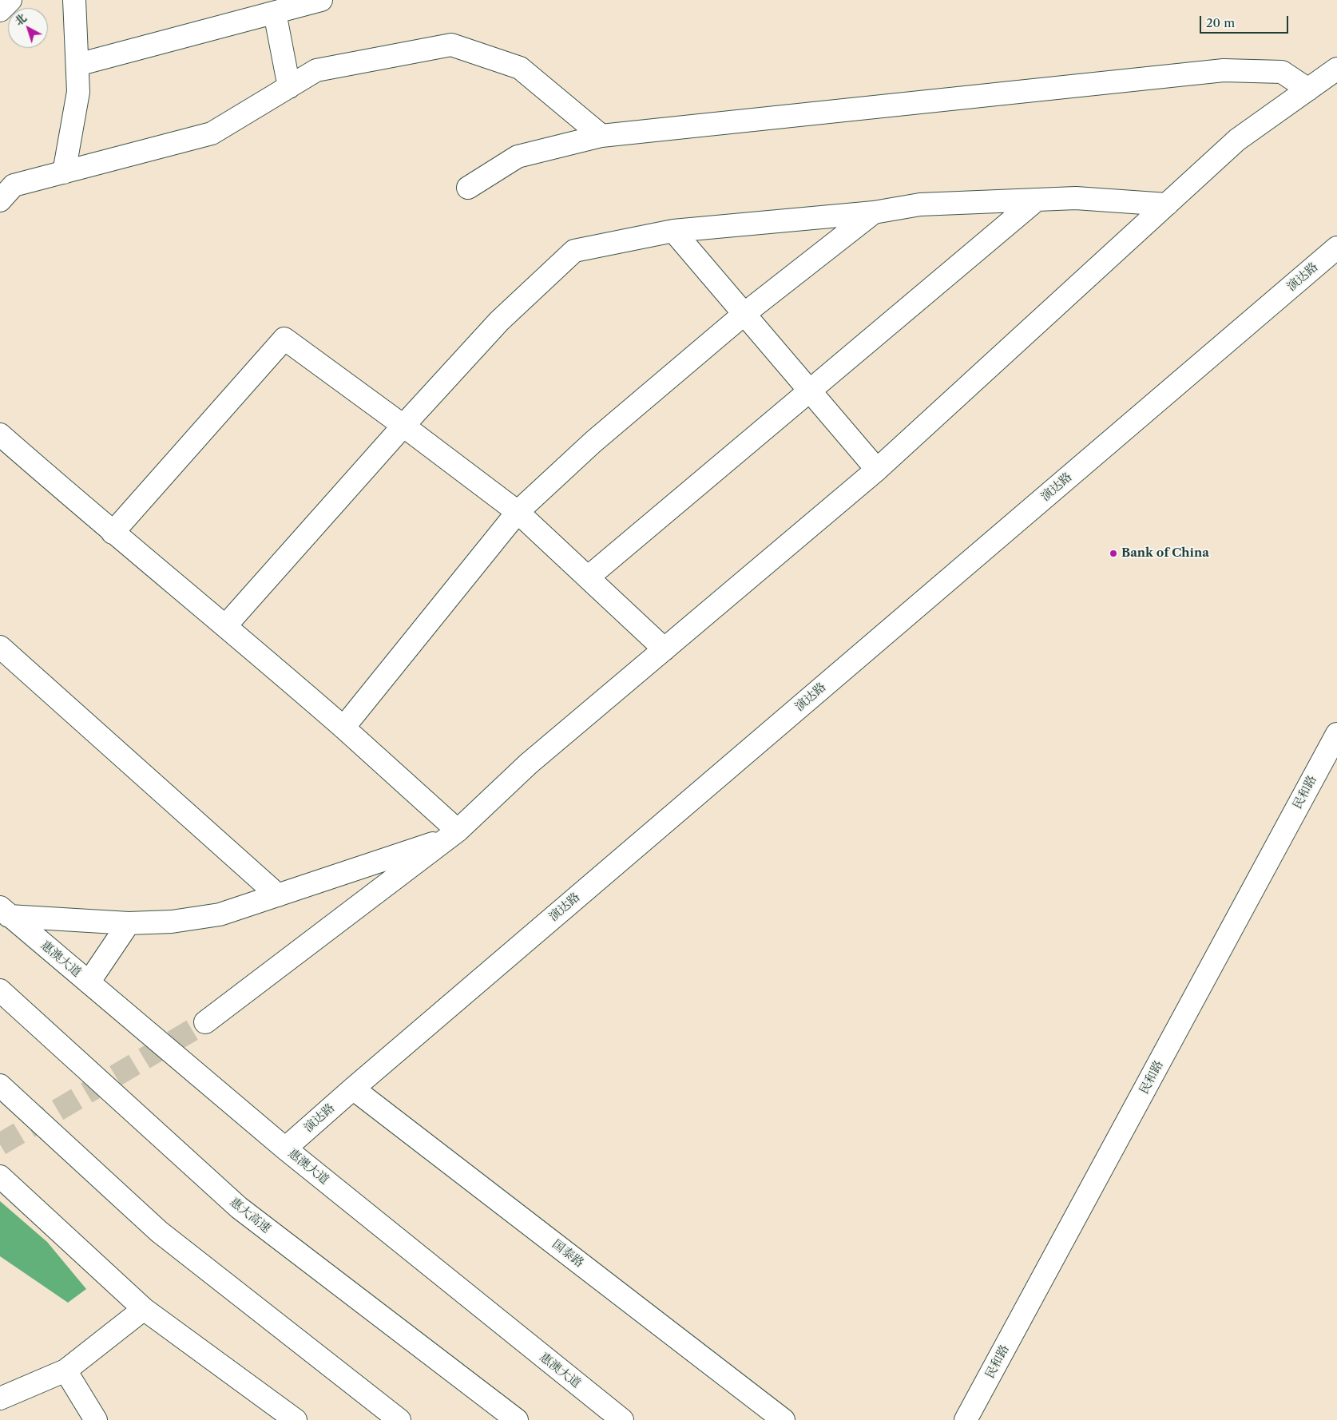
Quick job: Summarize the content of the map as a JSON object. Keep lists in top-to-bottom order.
{
  "streets": {
    "main road": [
      "演达路",
      "民和路",
      "惠澳大道",
      "惠大高速",
      "国泰路"
    ]
  },
  "crossings": [
    ["演达路", "惠澳大道"],
    ["演达路", "国泰路"]
  ],
  "places": ["Bank of China"],
  "scale_bar": "20 m",
  "north": "top left"
}
